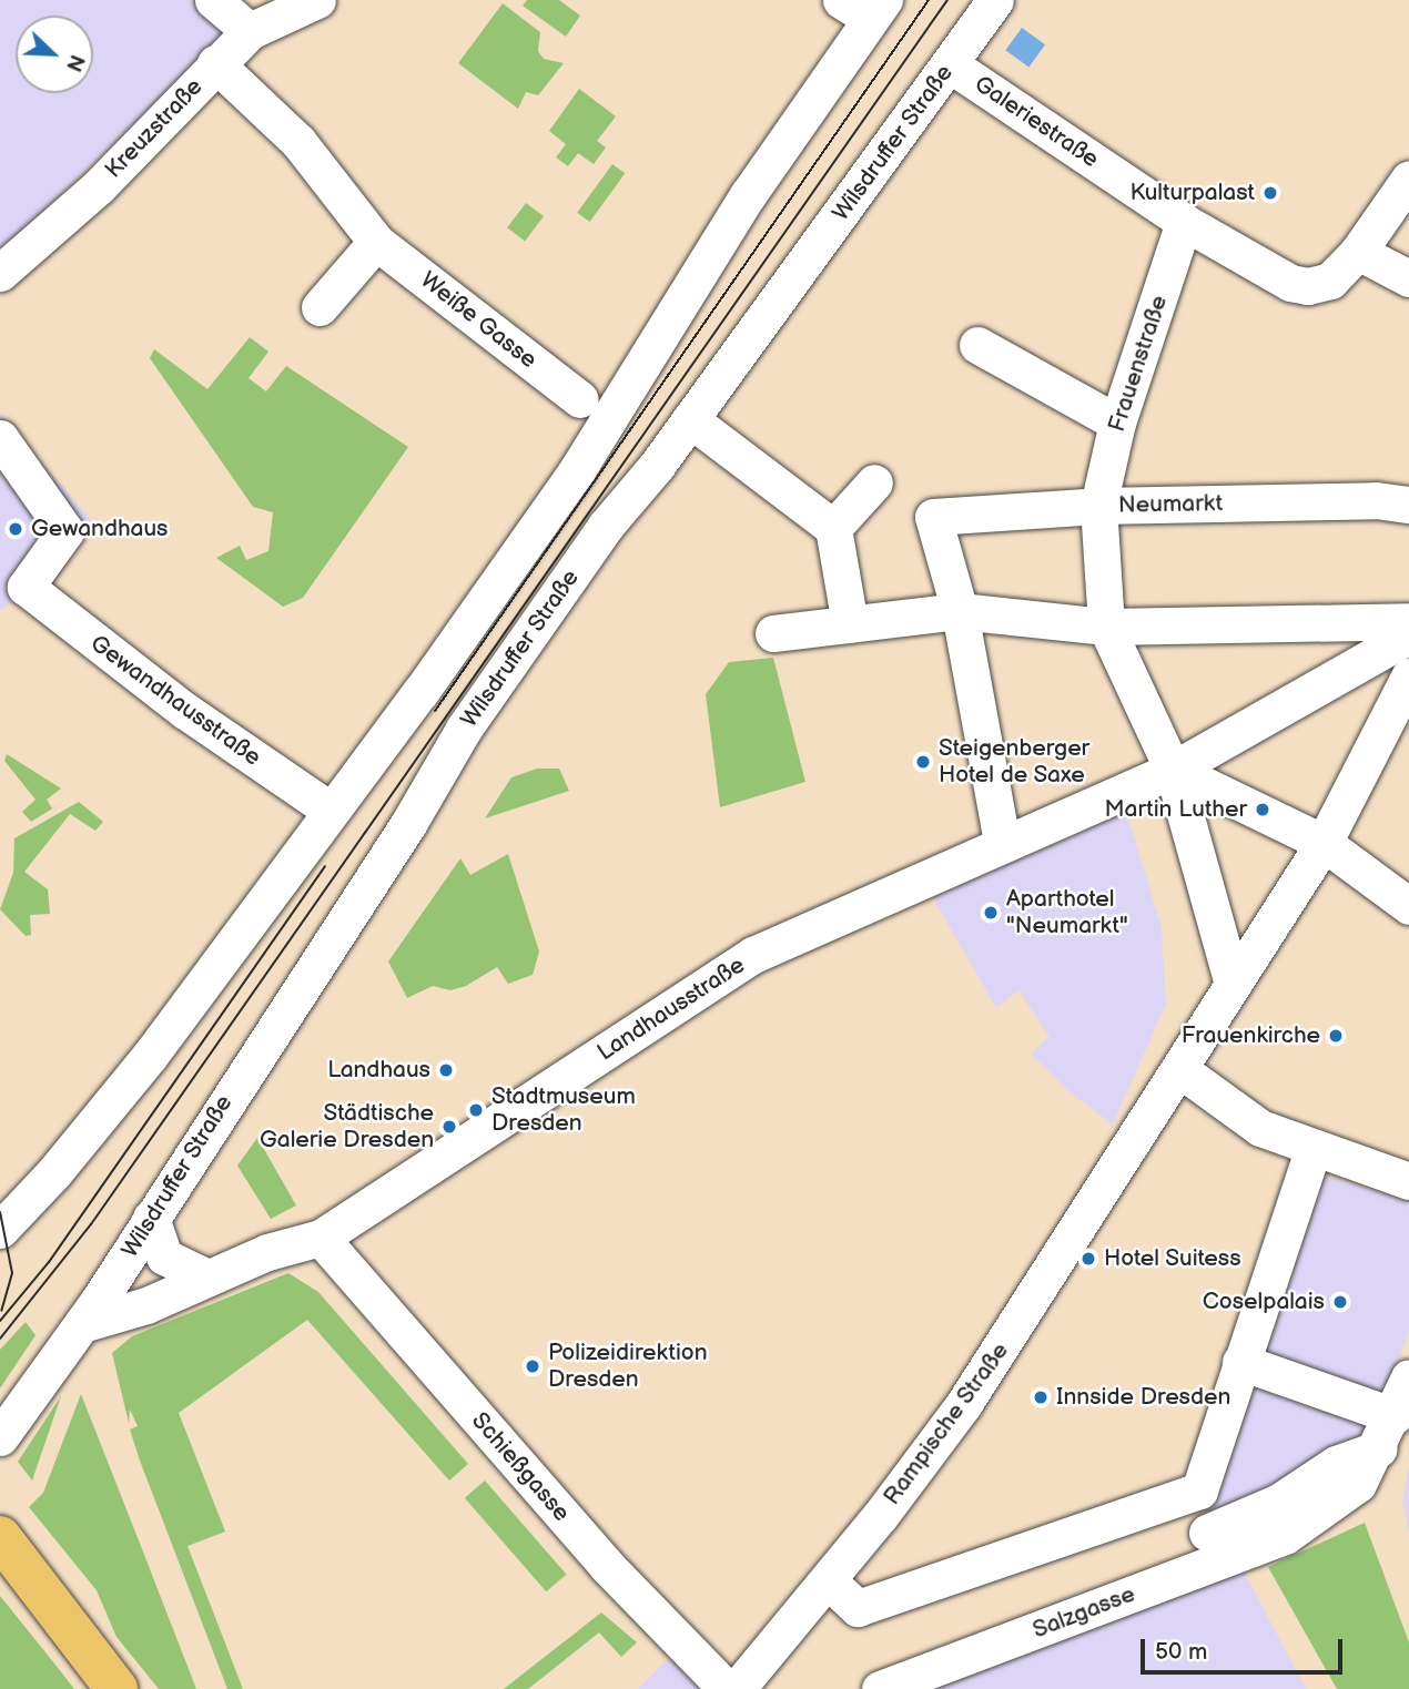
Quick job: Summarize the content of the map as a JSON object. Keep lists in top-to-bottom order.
{
  "streets": {
    "street": [
      "Galeriestraße",
      "Kreuzstraße",
      "Wilsdruffer Straße",
      "Weiße Gasse",
      "Frauenstraße",
      "Neumarkt",
      "Gewandhausstraße",
      "Landhausstraße",
      "Rampische Straße",
      "Schießgasse",
      "Salzgasse"
    ]
  },
  "crossings": [
    ["Galeriestraße", "Wilsdruffer Straße"],
    ["Galeriestraße", "Frauenstraße"],
    ["Kreuzstraße", "Weiße Gasse"],
    ["Wilsdruffer Straße", "Landhausstraße"],
    ["Frauenstraße", "Neumarkt"],
    ["Landhausstraße", "Schießgasse"]
  ],
  "places": [
    "Kulturpalast",
    "Gewandhaus",
    "Steigenberger Hotel de Saxe",
    "Martin Luther",
    "Aparthotel \"Neumarkt\"",
    "Frauenkirche",
    "Landhaus",
    "Stadtmuseum Dresden",
    "Städtische Galerie Dresden",
    "Hotel Suitess",
    "Coselpalais",
    "Polizeidirektion Dresden",
    "Innside Dresden"
  ],
  "scale_bar": "50 m",
  "north": "bottom right"
}
